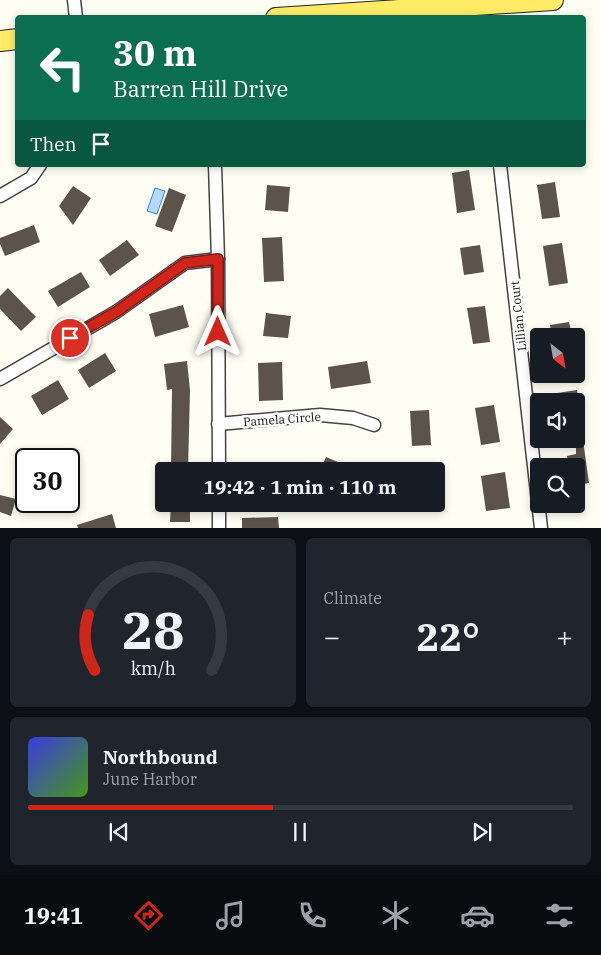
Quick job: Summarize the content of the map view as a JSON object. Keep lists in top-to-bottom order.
{
  "streets": {
    "street": ["Lillian Court", "Pamela Circle"]
  },
  "north": "bottom right",
  "page": {
    "turn": ["30 m", "Barren Hill Drive"],
    "then": "Then",
    "limit": "30",
    "trip": "19:42 · 1 min · 110 m",
    "tile": "Climate",
    "heat": ["−", "22°", "+"],
    "song": ["Northbound", "June Harbor"],
    "tabs": "19:41",
    "gauge": ["28", "km/h"]
  }
}
